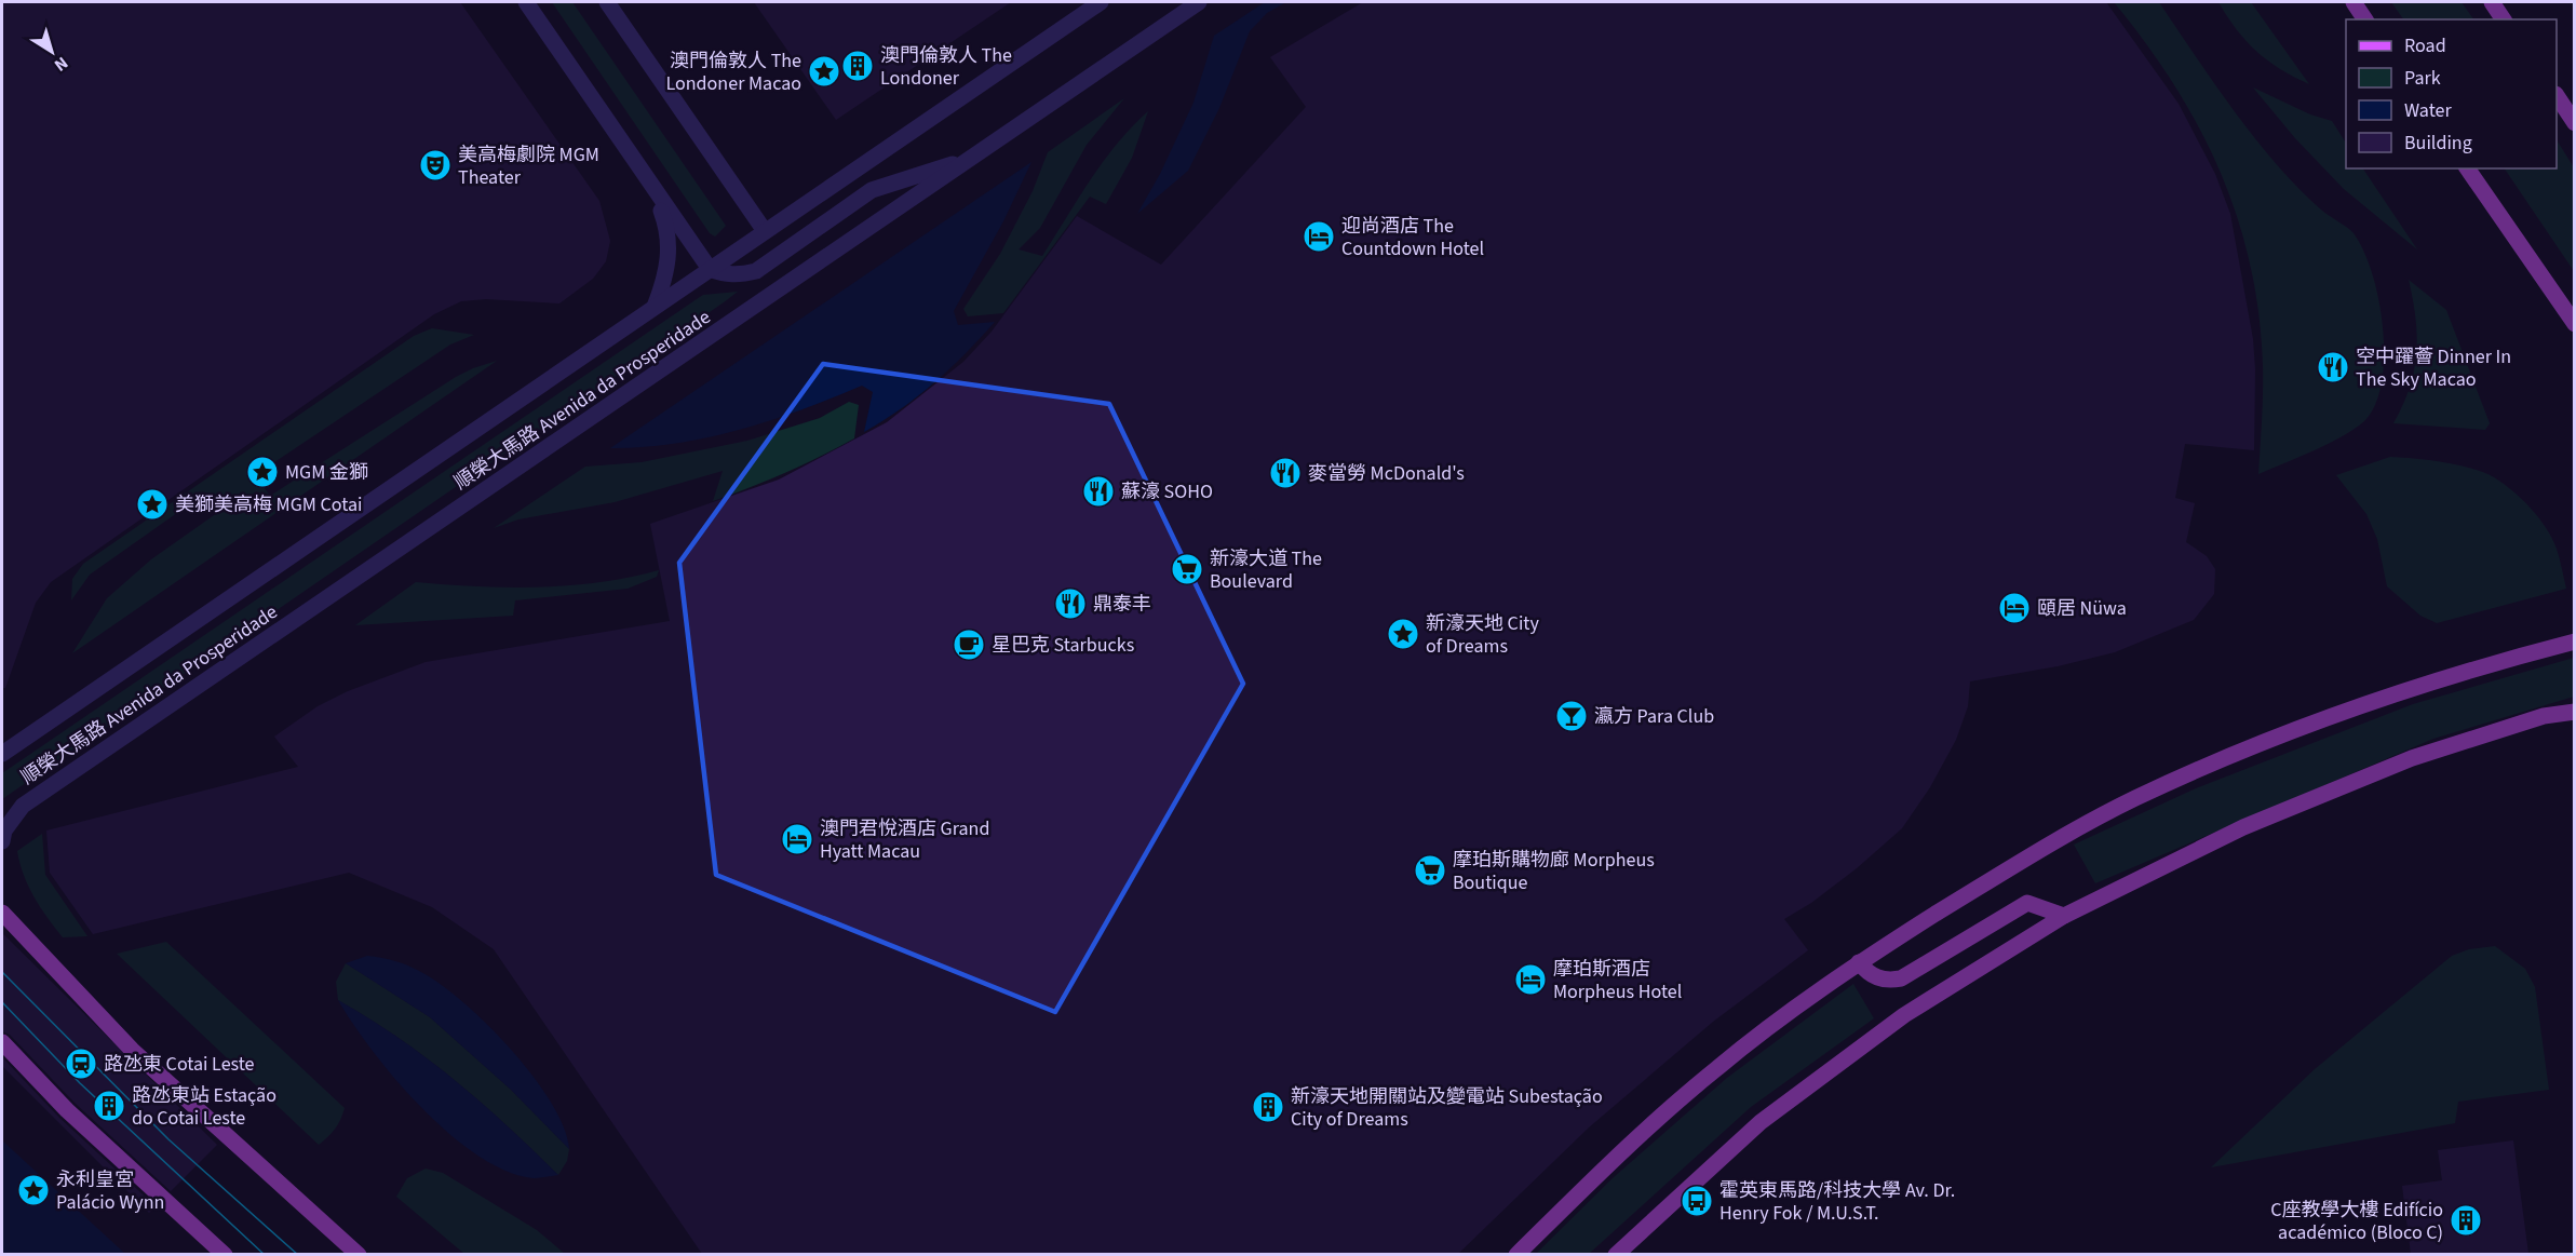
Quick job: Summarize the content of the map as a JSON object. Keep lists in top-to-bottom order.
{
  "streets": {
    "street": ["順榮大馬路 Avenida da Prosperidade"]
  },
  "places": {
    "building": [
      "澳門倫敦人 The Londoner",
      "路氹東站 Estação do Cotai Leste",
      "新濠天地開關站及變電站 Subestação City of Dreams",
      "C座教學大樓 Edifício académico (Bloco C)"
    ],
    "place": [
      "澳門倫敦人 The Londoner Macao",
      "MGM 金獅",
      "美獅美高梅 MGM Cotai",
      "新濠天地 City of Dreams",
      "永利皇宮 Palácio Wynn"
    ],
    "theatre": ["美高梅劇院 MGM Theater"],
    "hotel": [
      "迎尚酒店 The Countdown Hotel",
      "頤居 Nüwa",
      "澳門君悅酒店 Grand Hyatt Macau",
      "摩珀斯酒店 Morpheus Hotel"
    ],
    "restaurant": [
      "空中躍薈 Dinner In The Sky Macao",
      "麥當勞 McDonald's",
      "蘇濠 SOHO",
      "鼎泰丰"
    ],
    "supermarket": ["新濠大道 The Boulevard", "摩珀斯購物廊 Morpheus Boutique"],
    "cafe": ["星巴克 Starbucks"],
    "bar": ["瀛方 Para Club"],
    "station": ["路氹東 Cotai Leste"],
    "bus stop": ["霍英東馬路/科技大學 Av. Dr. Henry Fok / M.U.S.T."]
  },
  "legend": [
    "Road",
    "Park",
    "Water",
    "Building"
  ],
  "north": "bottom right"
}
